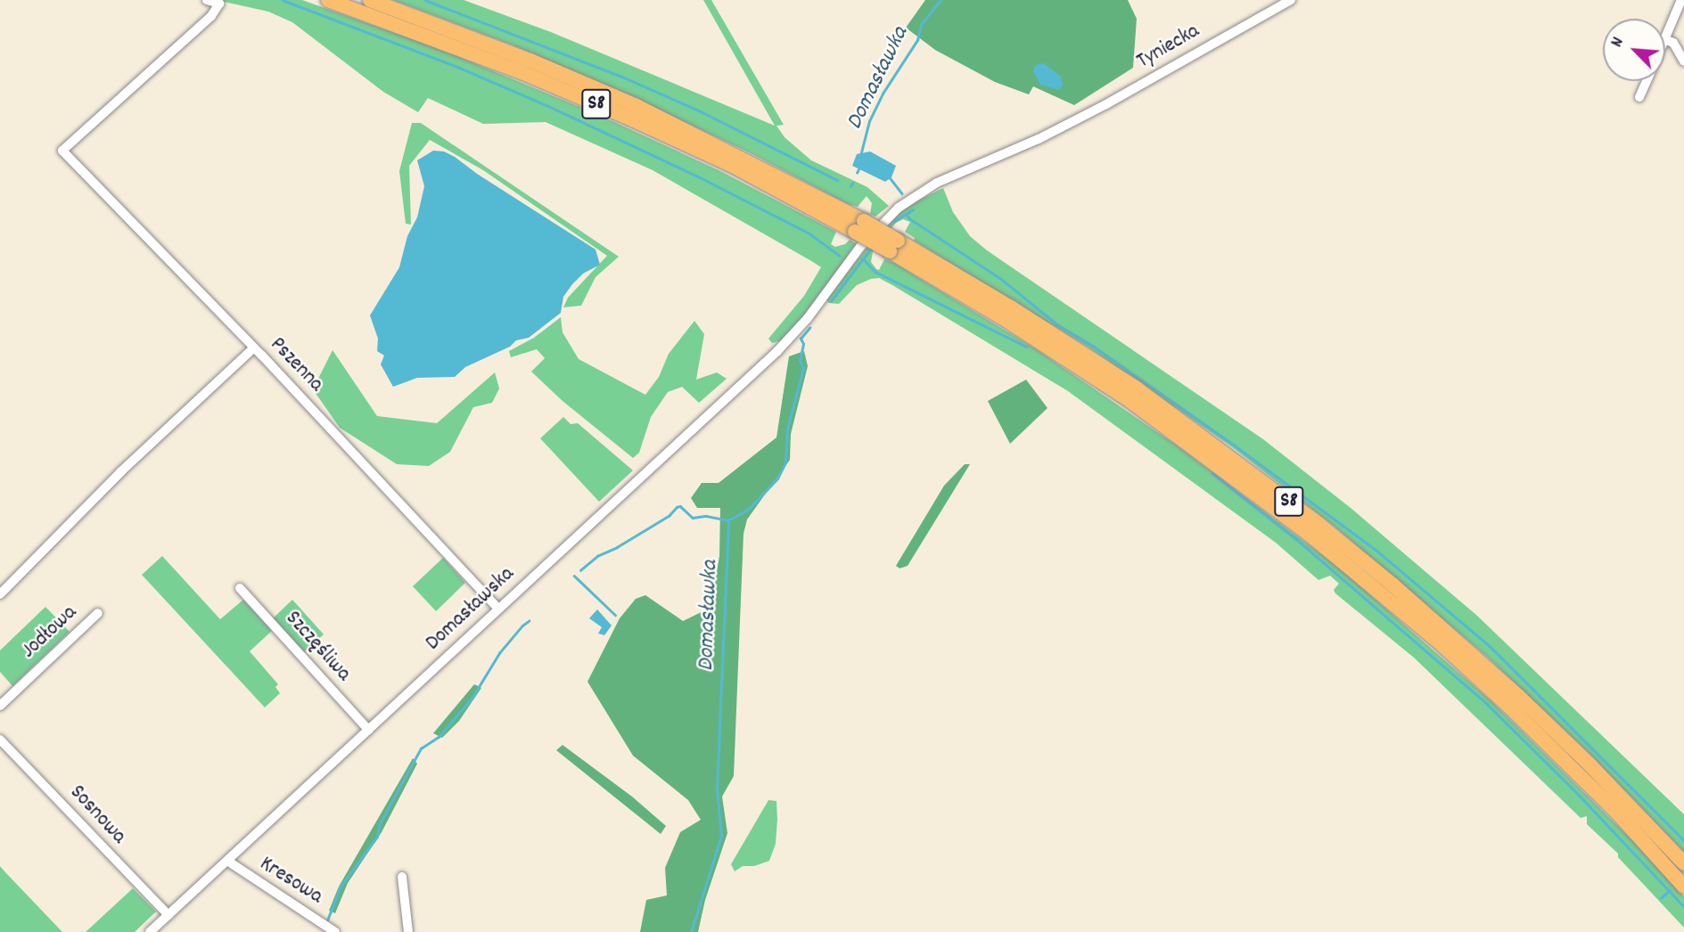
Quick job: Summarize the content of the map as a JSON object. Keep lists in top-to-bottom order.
{
  "streets": {
    "highway": ["S8"],
    "street": [
      "Tyniecka",
      "Pszenna",
      "Domasławska",
      "Jodłowa",
      "Szczęśliwa",
      "Sosnowa",
      "Kresowa"
    ]
  },
  "crossings": [
    ["Tyniecka", "Domasławska"],
    ["Pszenna", "Domasławska"],
    ["Domasławska", "Szczęśliwa"],
    ["Domasławska", "Sosnowa"],
    ["Domasławska", "Kresowa"]
  ],
  "water": ["Domasławka"],
  "north": "top left"
}
